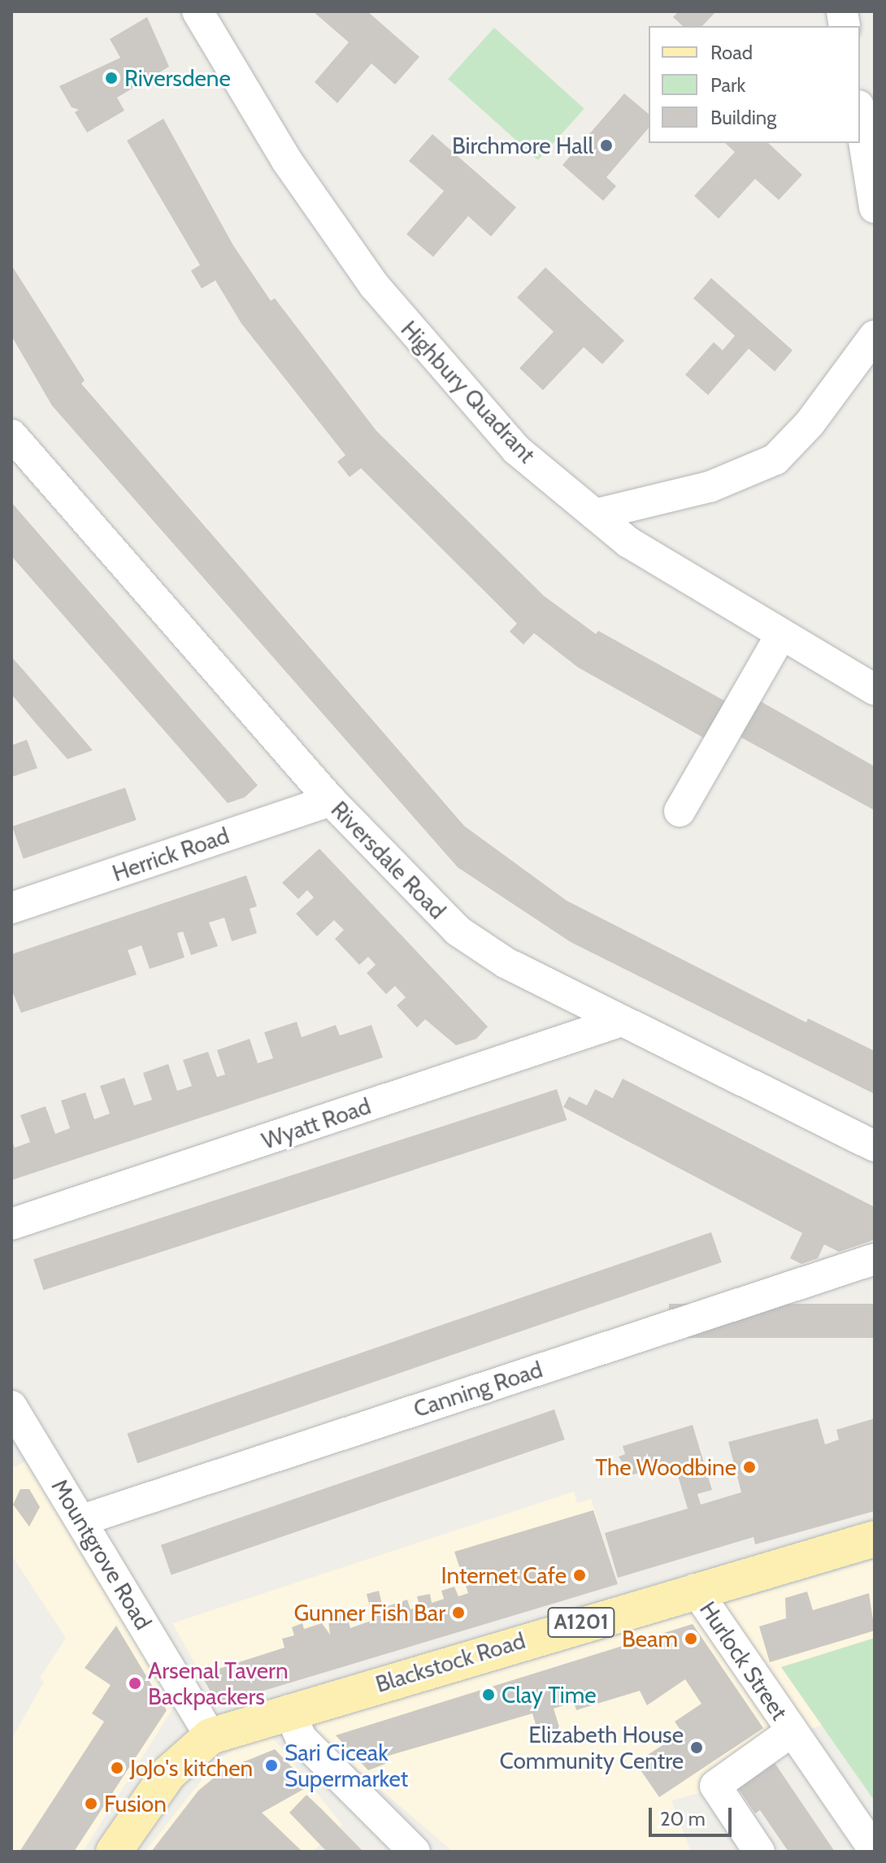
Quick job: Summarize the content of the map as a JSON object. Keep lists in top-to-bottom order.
{
  "streets": {
    "main road": ["A1201", "Blackstock Road"],
    "street": [
      "Highbury Quadrant",
      "Herrick Road",
      "Riversdale Road",
      "Wyatt Road",
      "Canning Road",
      "Mountgrove Road",
      "Hurlock Street"
    ]
  },
  "crossings": [
    ["Herrick Road", "Riversdale Road"],
    ["Riversdale Road", "Wyatt Road"],
    ["Canning Road", "Mountgrove Road"],
    ["Mountgrove Road", "Blackstock Road"],
    ["Hurlock Street", "Blackstock Road"]
  ],
  "places": [
    "Riversdene",
    "Birchmore Hall",
    "The Woodbine",
    "Internet Cafe",
    "Gunner Fish Bar",
    "Beam",
    "Arsenal Tavern Backpackers",
    "Clay Time",
    "Elizabeth House Community Centre",
    "Sari Ciceak Supermarket",
    "JoJo's kitchen",
    "Fusion"
  ],
  "legend": ["Road", "Park", "Building"],
  "scale_bar": "20 m"
}
